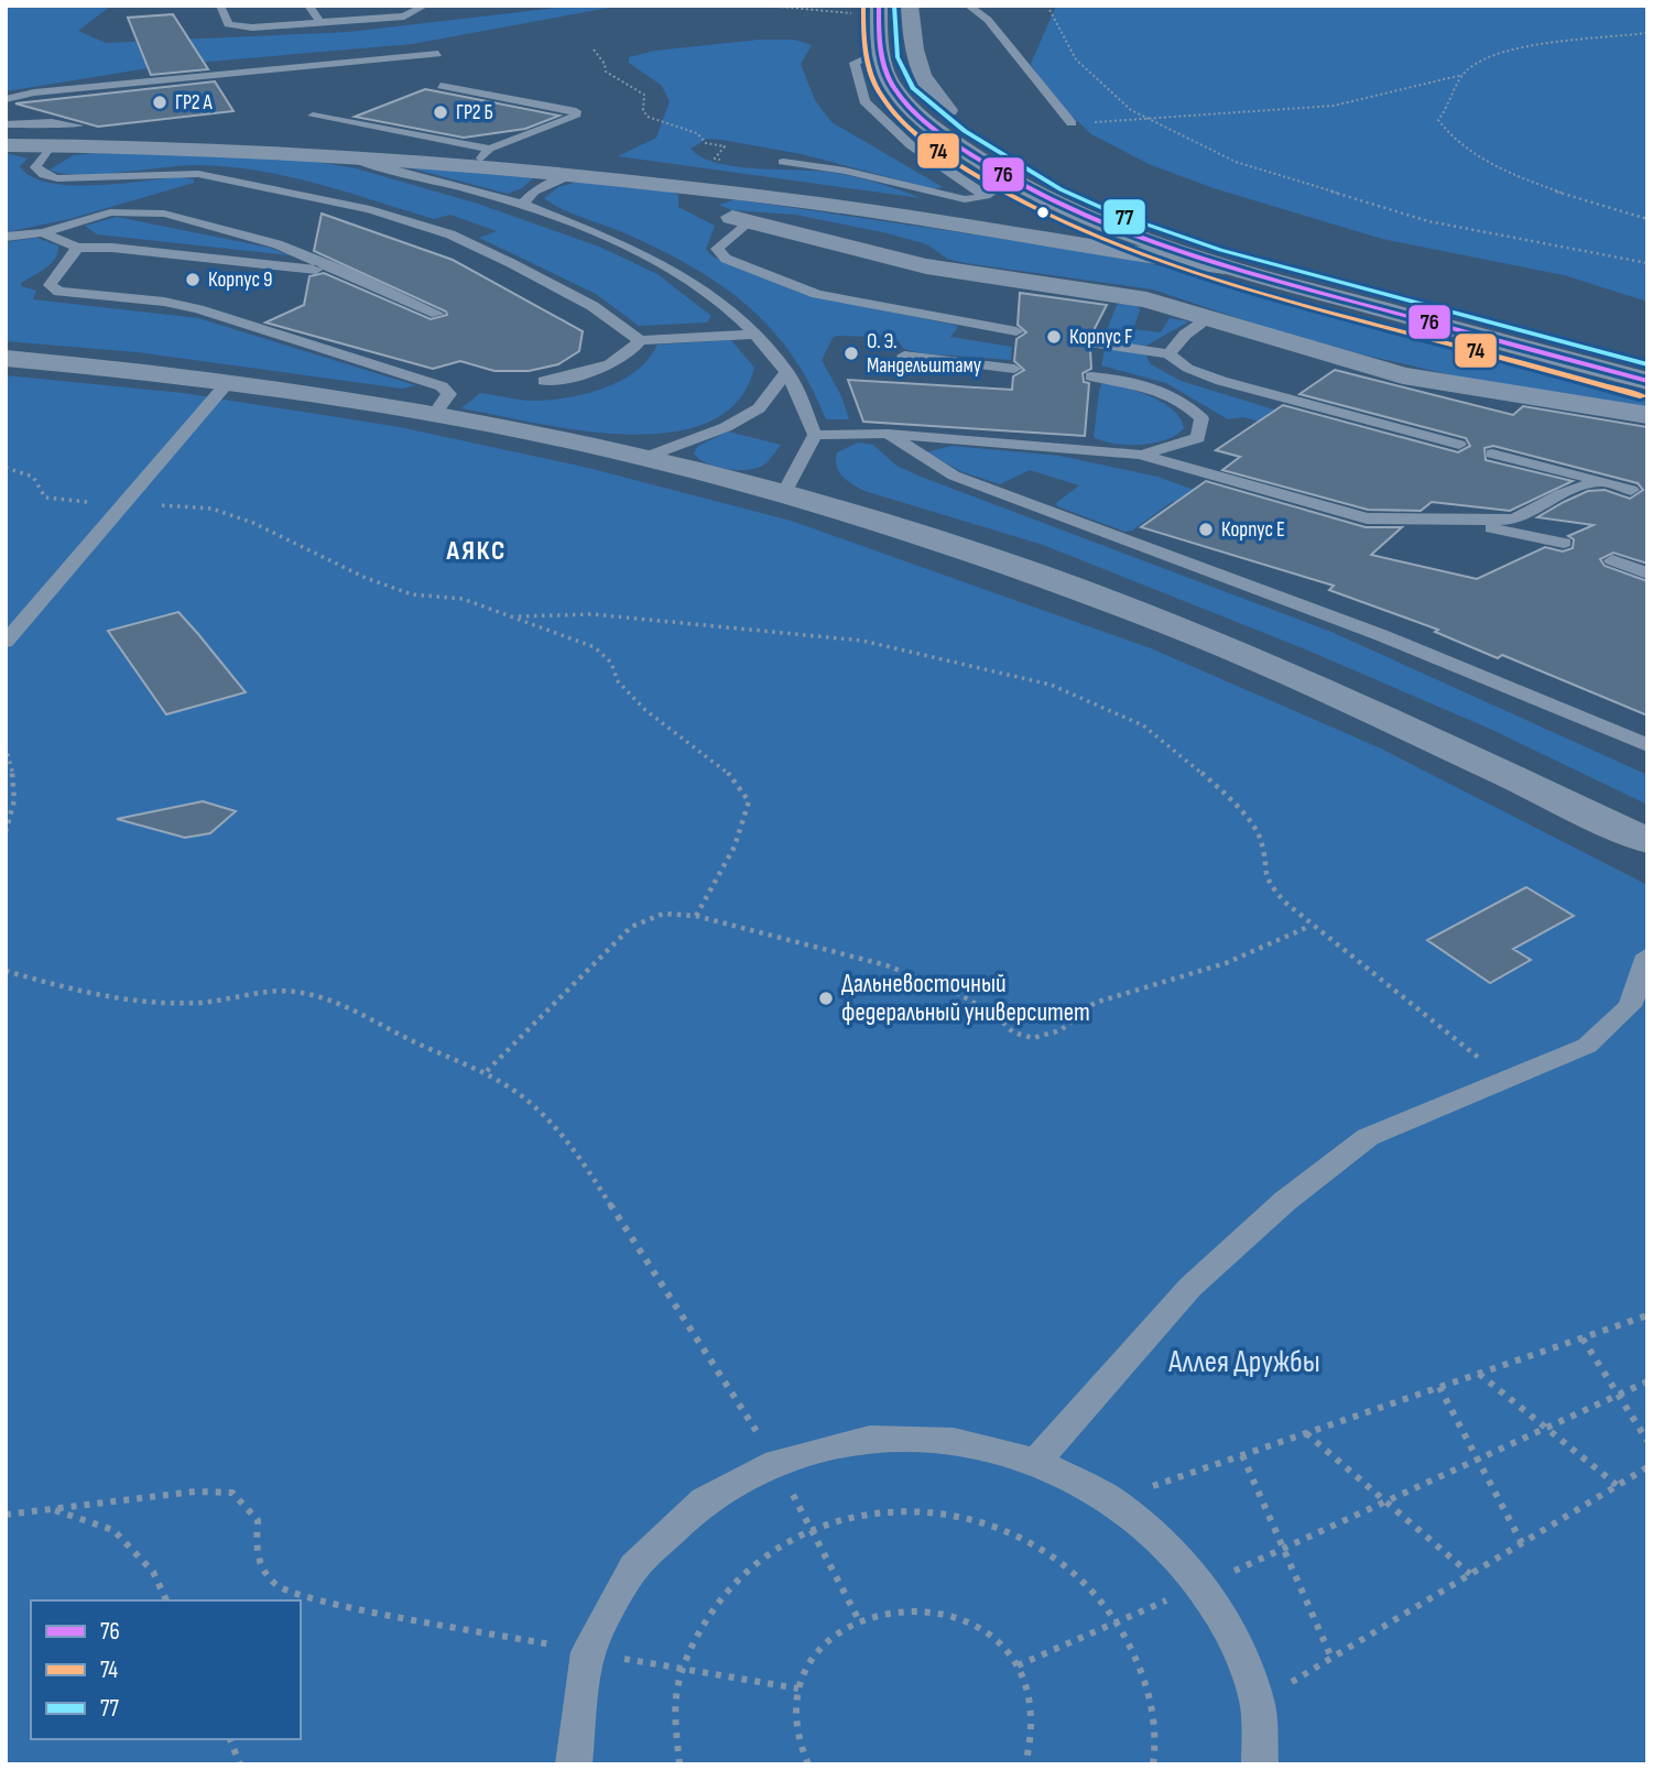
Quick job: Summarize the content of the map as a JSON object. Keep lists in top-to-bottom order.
{
  "districts": ["АЯКС"],
  "parks": ["Аллея Дружбы"],
  "places": [
    "ГР2 А",
    "ГР2 Б",
    "Корпус 9",
    "Корпус F",
    "О. Э. Мандельштаму",
    "Корпус E",
    "Дальневосточный федеральный университет"
  ],
  "lines": ["transit line 76", "transit line 74", "transit line 77"],
  "legend": ["76", "74", "77"]
}
